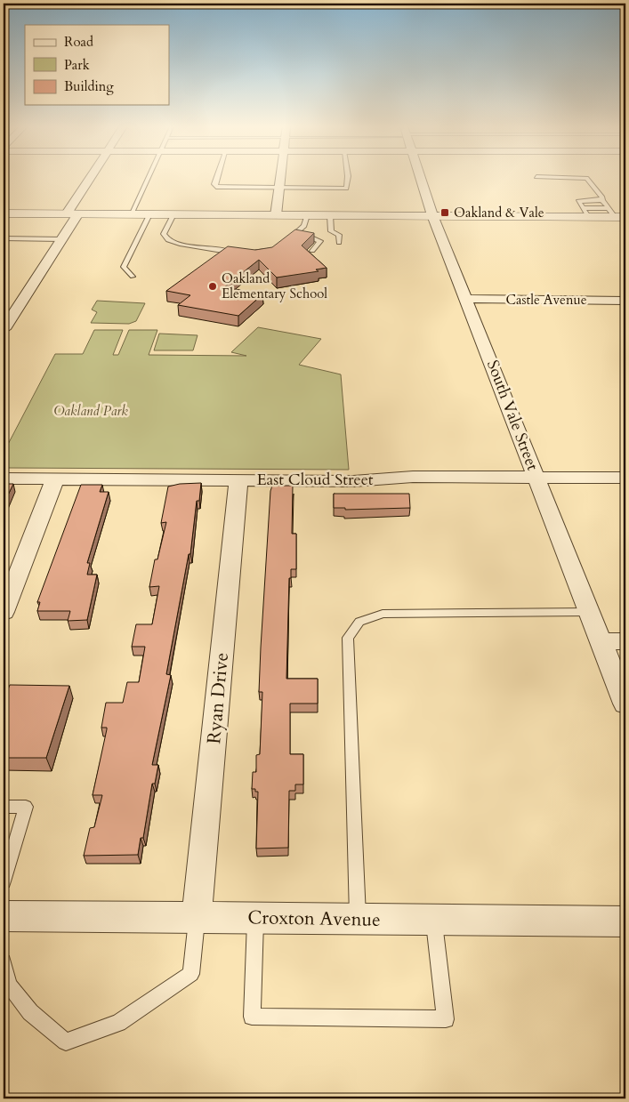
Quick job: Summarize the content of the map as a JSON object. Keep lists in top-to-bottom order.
{
  "streets": {
    "street": [
      "Castle Avenue",
      "South Vale Street",
      "East Cloud Street",
      "Ryan Drive",
      "Croxton Avenue"
    ]
  },
  "crossings": [
    ["Castle Avenue", "South Vale Street"],
    ["South Vale Street", "East Cloud Street"],
    ["East Cloud Street", "Ryan Drive"],
    ["Ryan Drive", "Croxton Avenue"]
  ],
  "parks": ["Oakland Park"],
  "places": {
    "transit": ["Oakland & Vale"],
    "other": ["Oakland Elementary School"]
  },
  "legend": ["Road", "Park", "Building"]
}
